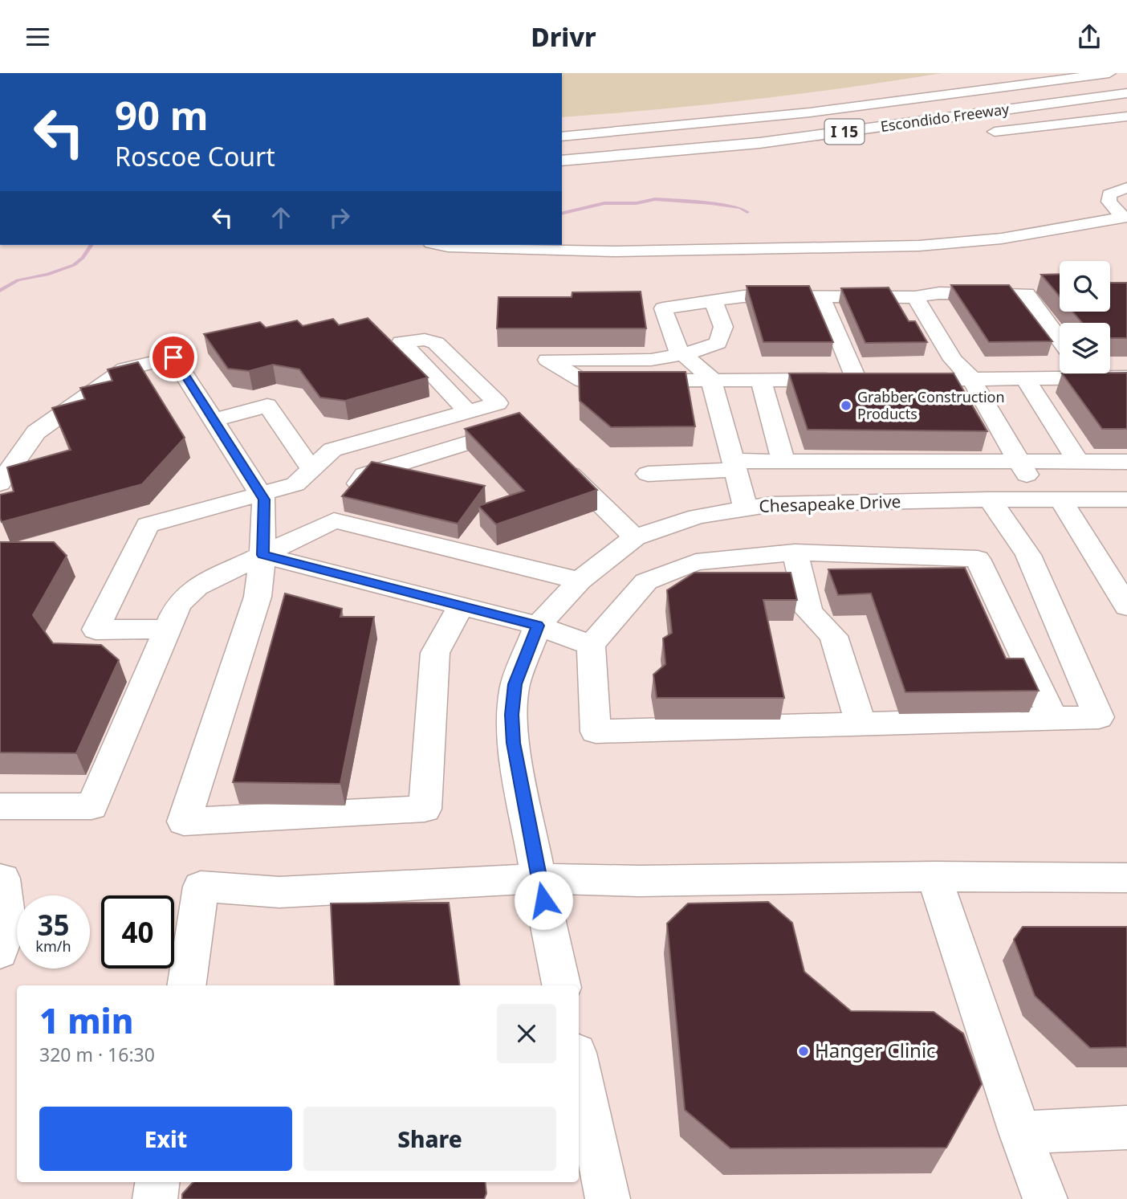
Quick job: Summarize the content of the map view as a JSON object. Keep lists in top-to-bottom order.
{
  "streets": {
    "highway": ["Escondido Freeway", "I 15"],
    "street": ["Chesapeake Drive"]
  },
  "places": ["Grabber Construction Products", "Hanger Clinic"],
  "page": {
    "header": "Drivr",
    "turn": ["90 m", "Roscoe Court"],
    "speed": "35 km/h",
    "limit": "40",
    "heading": ["1 min", "320 m · 16:30"],
    "buttons": ["Exit", "Share"]
  }
}
